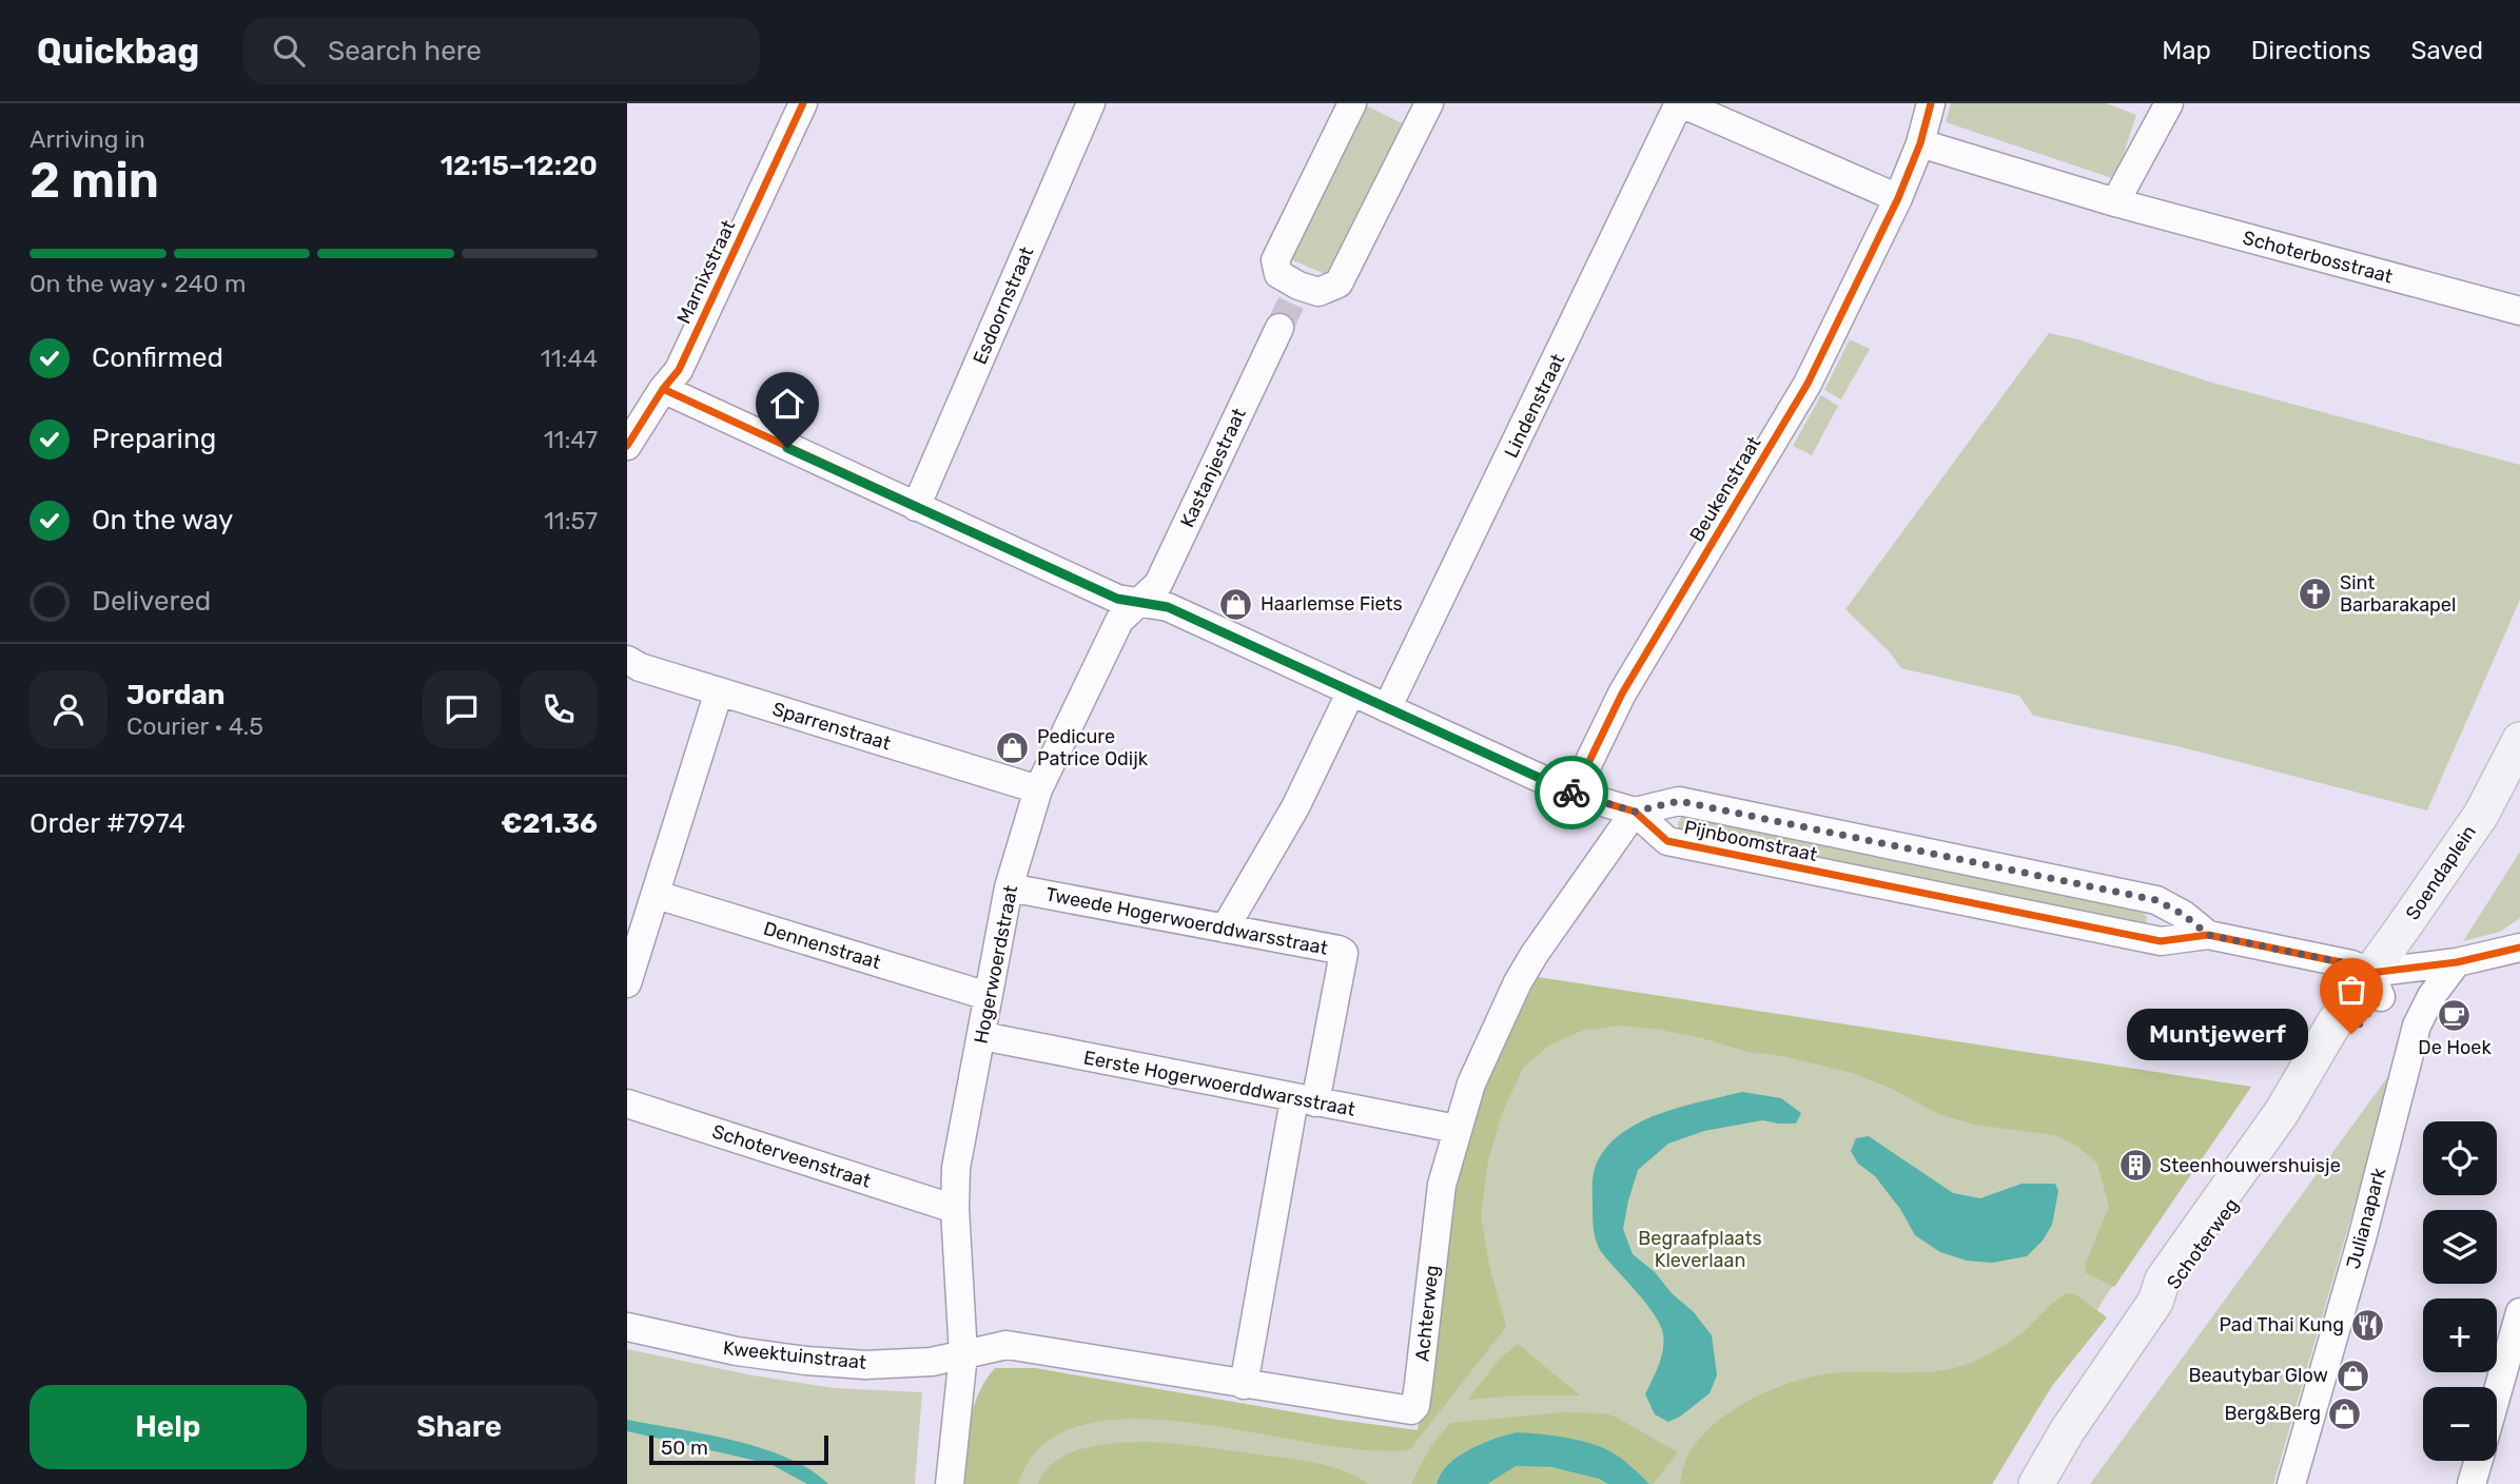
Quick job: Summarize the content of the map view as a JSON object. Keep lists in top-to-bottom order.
{
  "streets": {
    "main road": ["Soendaplein", "Schoterweg"],
    "street": [
      "Schoterbosstraat",
      "Marnixstraat",
      "Esdoornstraat",
      "Lindenstraat",
      "Kastanjestraat",
      "Beukenstraat",
      "Sparrenstraat",
      "Pijnboomstraat",
      "Tweede Hogerwoerddwarsstraat",
      "Dennenstraat",
      "Hogerwoerdstraat",
      "Eerste Hogerwoerddwarsstraat",
      "Schoterveenstraat",
      "Julianapark",
      "Achterweg",
      "Kweektuinstraat"
    ]
  },
  "crossings": [
    ["Schoterbosstraat", "Beukenstraat"],
    ["Marnixstraat", "Pijnboomstraat"],
    ["Esdoornstraat", "Pijnboomstraat"],
    ["Lindenstraat", "Pijnboomstraat"],
    ["Kastanjestraat", "Pijnboomstraat"],
    ["Kastanjestraat", "Hogerwoerdstraat"],
    ["Beukenstraat", "Pijnboomstraat"],
    ["Sparrenstraat", "Hogerwoerdstraat"],
    ["Pijnboomstraat", "Soendaplein"],
    ["Pijnboomstraat", "Hogerwoerdstraat"],
    ["Pijnboomstraat", "Schoterweg"],
    ["Pijnboomstraat", "Achterweg"],
    ["Soendaplein", "Schoterweg"],
    ["Tweede Hogerwoerddwarsstraat", "Hogerwoerdstraat"],
    ["Tweede Hogerwoerddwarsstraat", "Eerste Hogerwoerddwarsstraat"],
    ["Tweede Hogerwoerddwarsstraat", "Achterweg"],
    ["Dennenstraat", "Hogerwoerdstraat"],
    ["Hogerwoerdstraat", "Eerste Hogerwoerddwarsstraat"],
    ["Hogerwoerdstraat", "Schoterveenstraat"],
    ["Hogerwoerdstraat", "Achterweg"],
    ["Hogerwoerdstraat", "Kweektuinstraat"],
    ["Eerste Hogerwoerddwarsstraat", "Achterweg"],
    ["Achterweg", "Kweektuinstraat"]
  ],
  "parks": ["Begraafplaats Kleverlaan"],
  "places": {
    "church": ["Sint Barbarakapel"],
    "shop": [
      "Haarlemse Fiets",
      "Pedicure Patrice Odijk",
      "Beautybar Glow",
      "Berg&Berg"
    ],
    "cafe": ["De Hoek"],
    "other": ["Muntjewerf"],
    "building": ["Steenhouwershuisje"],
    "restaurant": ["Pad Thai Kung"]
  },
  "scale_bar": "50 m",
  "page": {
    "header": "Quickbag",
    "search": "Search here",
    "nav": ["Map", "Directions", "Saved"],
    "heading": ["2 min", "Arriving in", "12:15–12:20"],
    "panel": [
      "Jordan",
      "Courier · 4.5",
      "Order #7974",
      "€21.36"
    ],
    "bar": "On the way · 240 m",
    "list": [
      ["Confirmed", "11:44"],
      ["Preparing", "11:47"],
      ["On the way", "11:57"],
      "Delivered"
    ],
    "bubble": "Muntjewerf",
    "map_buttons": ["+", "−"],
    "buttons": ["Help", "Share"],
    "scale": "50 m"
  }
}
